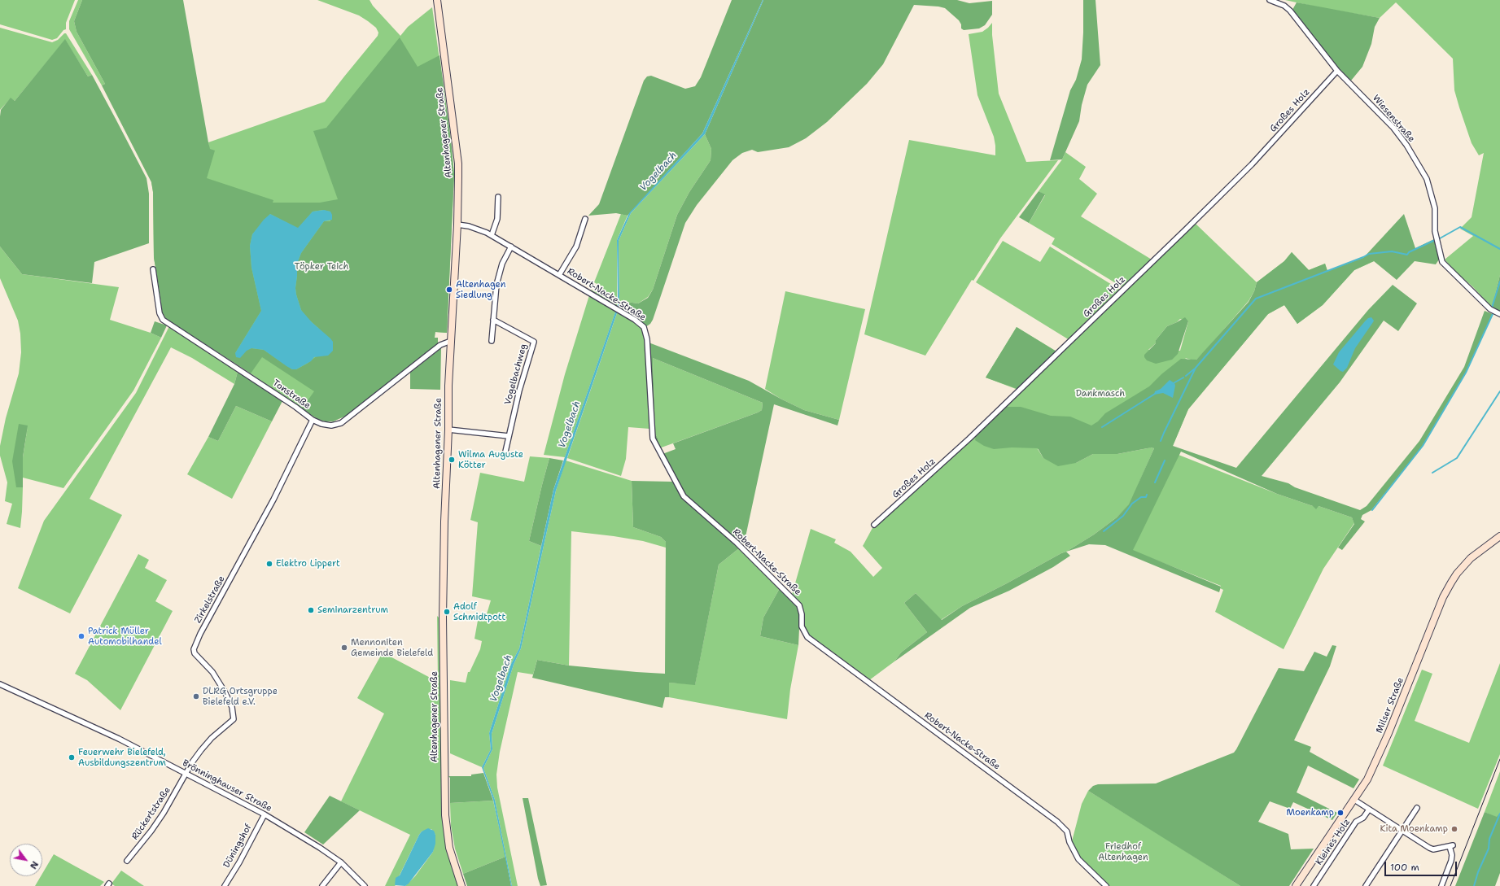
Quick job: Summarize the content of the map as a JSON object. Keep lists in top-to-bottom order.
{
  "streets": {
    "main road": ["Altenhagener Straße", "Milser Straße"],
    "street": [
      "Großes Holz",
      "Wiesenstraße",
      "Robert-Nacke-Straße",
      "Vogelbachweg",
      "Tonstraße",
      "Zirkelstraße",
      "Brönninghauser Straße",
      "Rückertstraße",
      "Kleines Holz",
      "Düningshof"
    ]
  },
  "crossings": [
    ["Großes Holz", "Wiesenstraße"],
    ["Altenhagener Straße", "Robert-Nacke-Straße"],
    ["Altenhagener Straße", "Tonstraße"],
    ["Tonstraße", "Zirkelstraße"],
    ["Zirkelstraße", "Brönninghauser Straße"],
    ["Zirkelstraße", "Rückertstraße"],
    ["Brönninghauser Straße", "Rückertstraße"],
    ["Brönninghauser Straße", "Düningshof"]
  ],
  "water": ["Vogelbach"],
  "parks": ["Töpker Teich", "Dankmasch", "Friedhof Altenhagen"],
  "places": [
    "Altenhagen Siedlung",
    "Wilma Auguste Kötter",
    "Elektro Lippert",
    "Seminarzentrum",
    "Adolf Schmidtpott",
    "Patrick Müller Automobilhandel",
    "Mennoniten Gemeinde Bielefeld",
    "DLRG Ortsgruppe Bielefeld e.V.",
    "Feuerwehr Bielefeld, Ausbildungszentrum",
    "Moenkamp",
    "Kita Moenkamp"
  ],
  "scale_bar": "100 m",
  "north": "bottom right"
}
